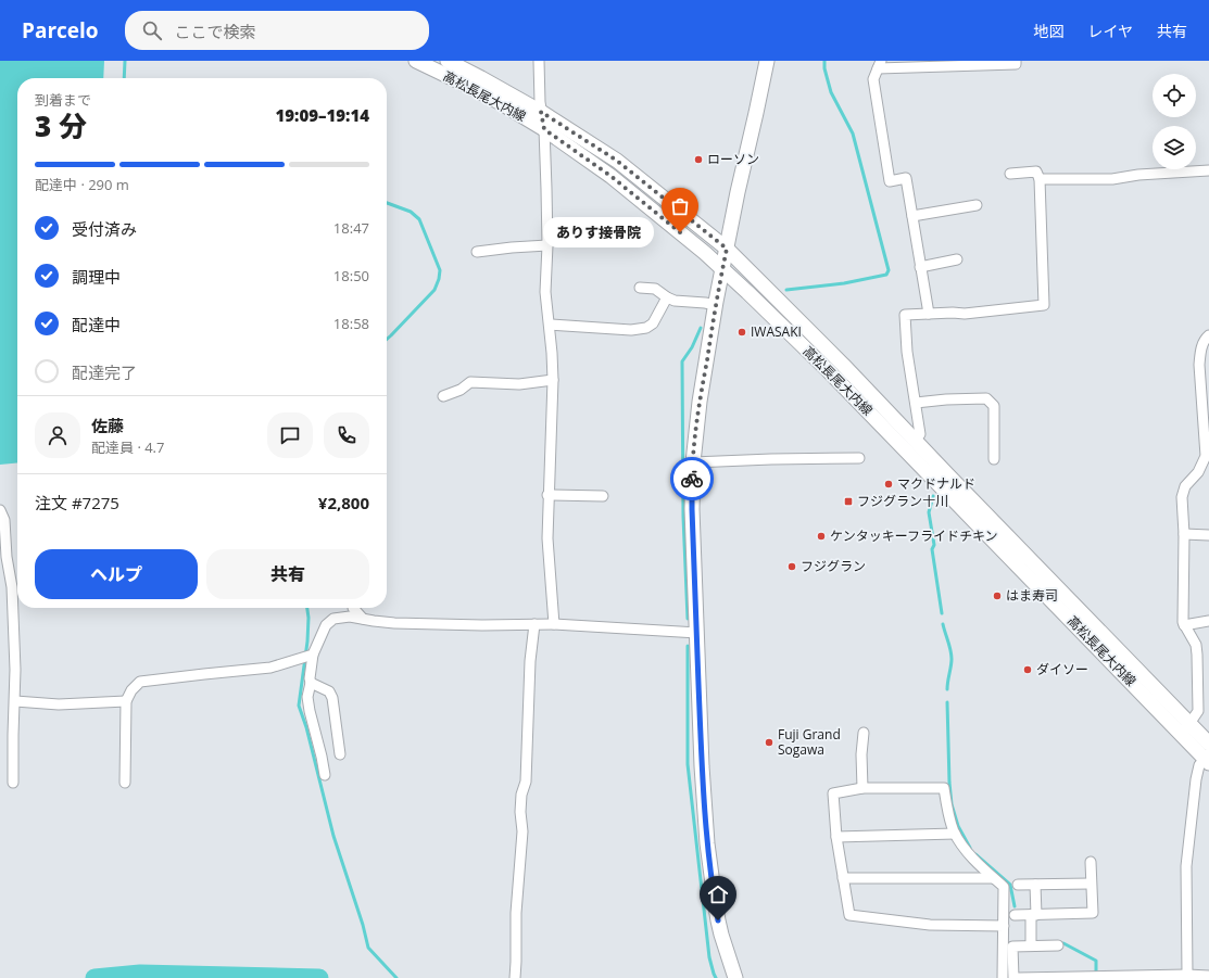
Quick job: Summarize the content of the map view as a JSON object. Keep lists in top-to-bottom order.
{
  "streets": {
    "main road": ["高松長尾大内線"]
  },
  "places": {
    "other": [
      "ローソン",
      "ありす接骨院",
      "IWASAKI",
      "マクドナルド",
      "ケンタッキーフライドチキン",
      "フジグラン",
      "はま寿司",
      "ダイソー",
      "Fuji Grand Sogawa"
    ],
    "transit": ["フジグラン十川"]
  },
  "page": {
    "header": "Parcelo",
    "search": "ここで検索",
    "nav": ["地図", "レイヤ", "共有"],
    "heading": ["3 分", "到着まで", "19:09–19:14"],
    "panel": [
      "佐藤",
      "配達員 · 4.7",
      "注文 #7275",
      "¥2,800"
    ],
    "bar": "配達中 · 290 m",
    "list": [
      ["受付済み", "18:47"],
      ["調理中", "18:50"],
      ["配達中", "18:58"],
      "配達完了"
    ],
    "bubble": "ありす接骨院",
    "buttons": ["ヘルプ", "共有"]
  }
}
